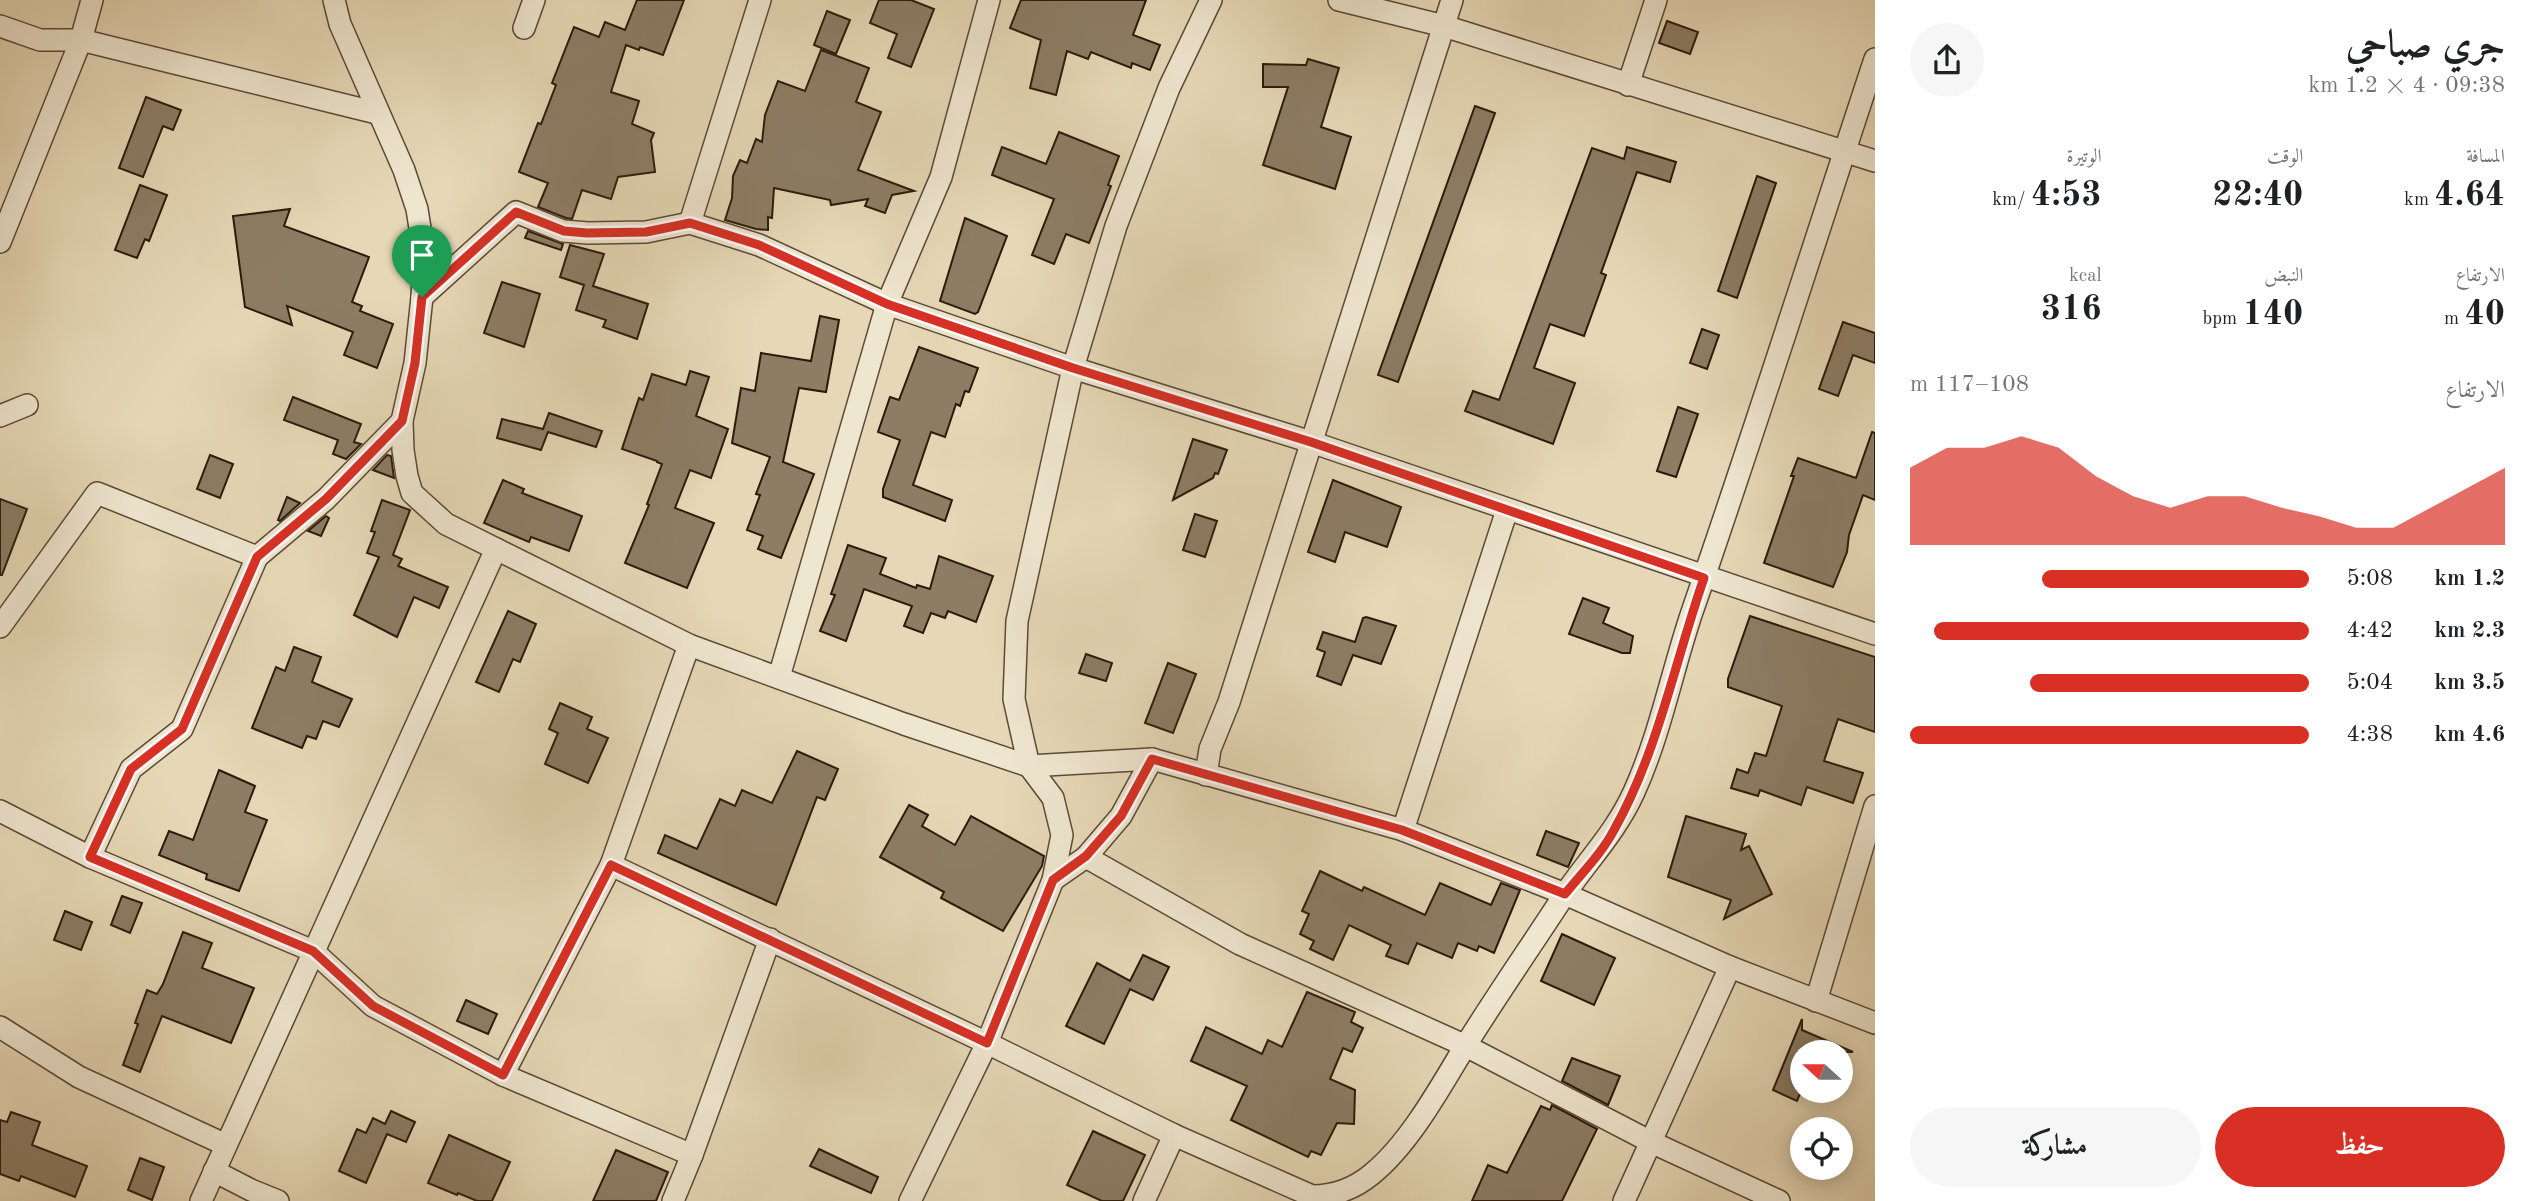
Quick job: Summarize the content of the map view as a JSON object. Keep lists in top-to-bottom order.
{
  "north": "left",
  "page": {
    "heading": ["جري صباحي", "09:38 · 4 × 1.2 km"],
    "stats": [
      ["المسافة", "4.64 km"],
      ["الوقت", "22:40"],
      ["الوتيرة", "4:53 /km"],
      ["الارتفاع", "40 m"],
      ["النبض", "140 bpm"],
      ["kcal", "316"]
    ],
    "chart": ["الارتفاع", "108–117 m"],
    "list": [
      {
        "name": "1.2 km",
        "note": "5:08"
      },
      {
        "name": "2.3 km",
        "note": "4:42"
      },
      {
        "name": "3.5 km",
        "note": "5:04"
      },
      {
        "name": "4.6 km",
        "note": "4:38"
      }
    ],
    "buttons": ["حفظ", "مشاركة"]
  }
}
